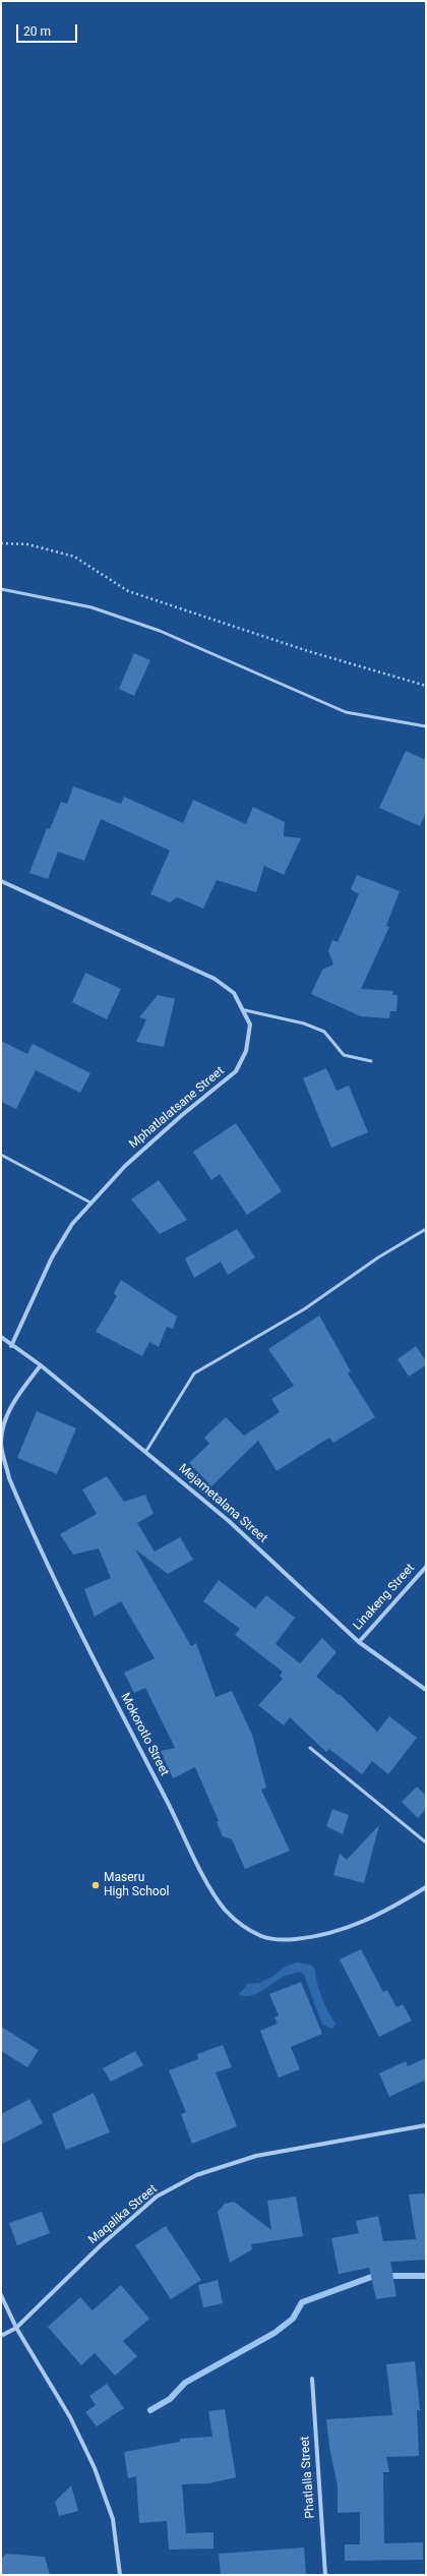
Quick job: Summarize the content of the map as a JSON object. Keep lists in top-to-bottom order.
{
  "streets": {
    "street": [
      "Mphatlalatsane Street",
      "Mejametalana Street",
      "Linakeng Street",
      "Mokorotlo Street",
      "Maqalika Street",
      "Phatlalla Street"
    ]
  },
  "crossings": [
    ["Mphatlalatsane Street", "Mejametalana Street"],
    ["Mejametalana Street", "Linakeng Street"],
    ["Mejametalana Street", "Mokorotlo Street"]
  ],
  "places": ["Maseru High School"],
  "scale_bar": "20 m"
}
